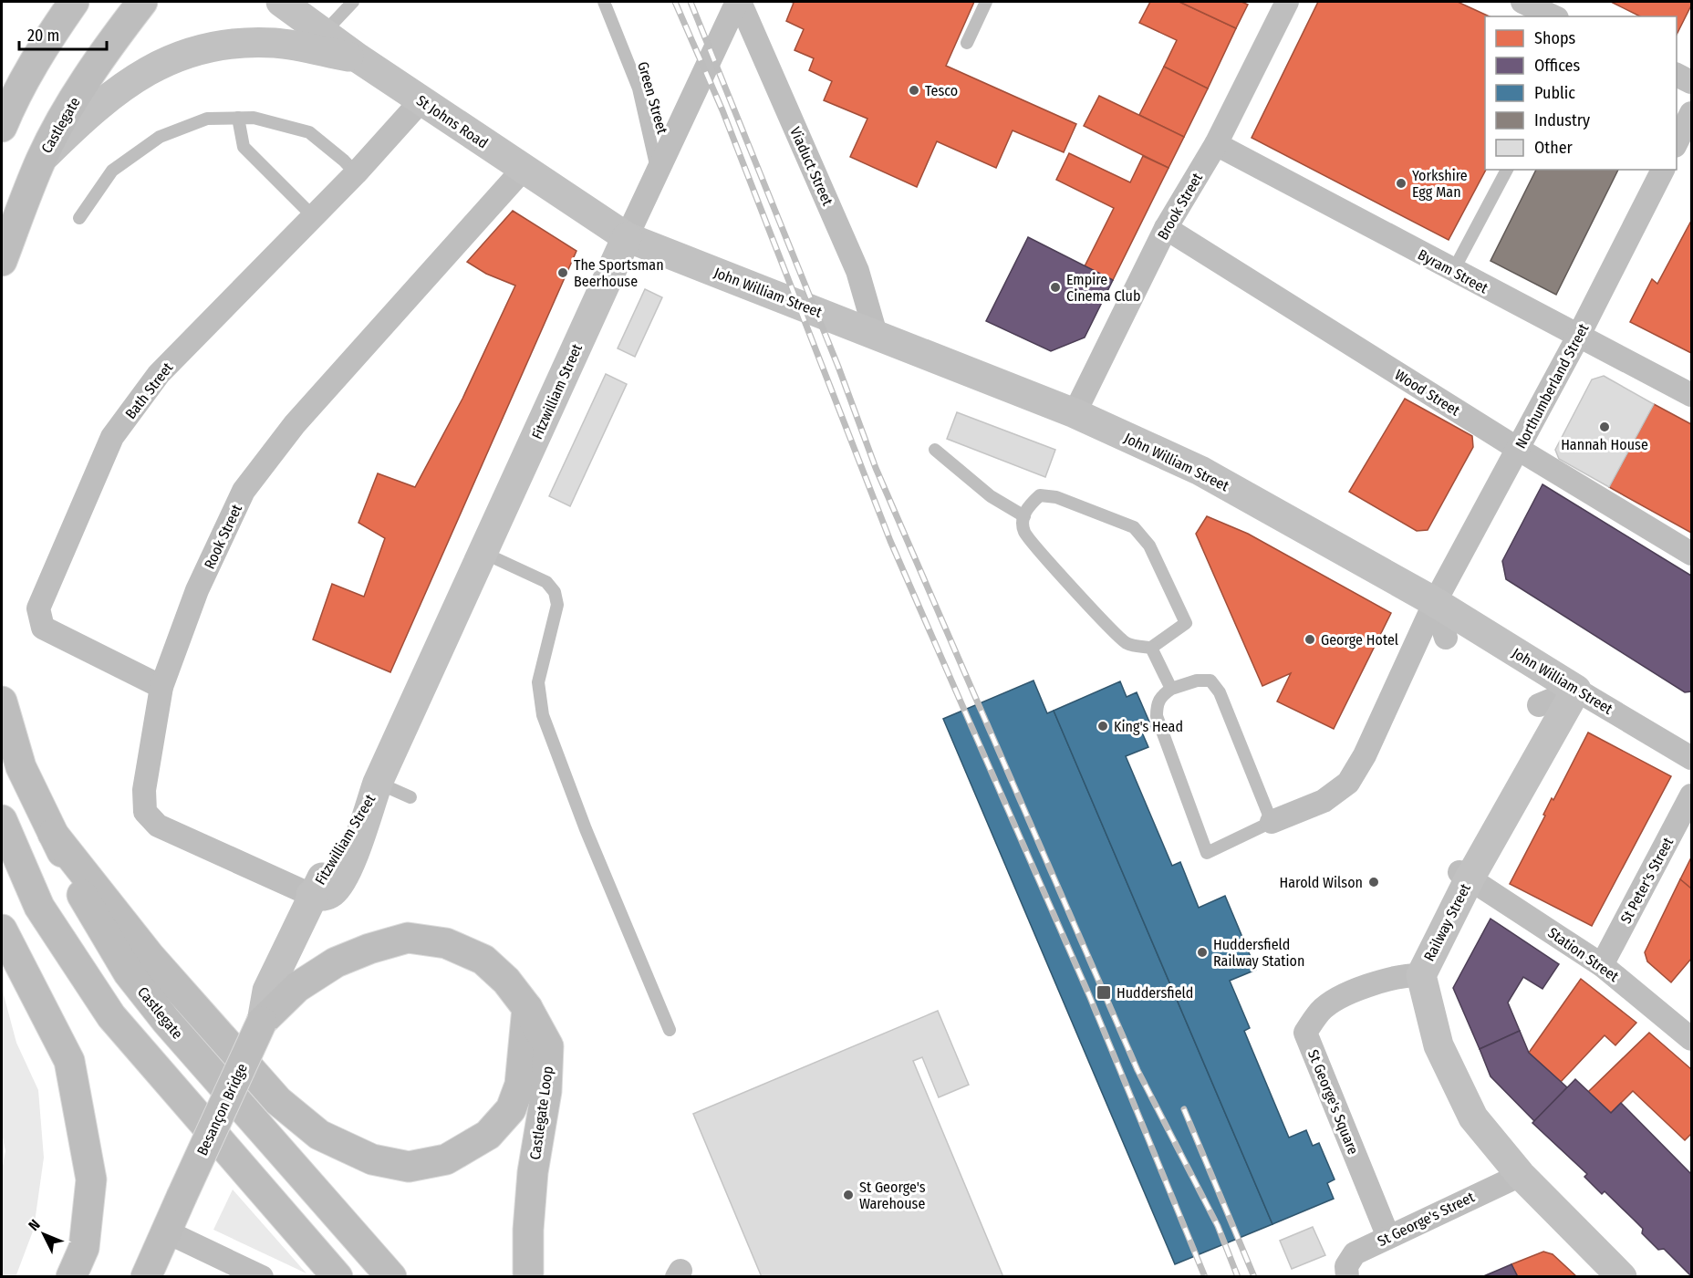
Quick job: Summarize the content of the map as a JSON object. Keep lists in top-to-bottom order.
{
  "streets": {
    "highway": ["Castlegate", "Besançon Bridge", "Castlegate Loop"],
    "street": [
      "St Johns Road",
      "Viaduct Street",
      "Brook Street",
      "Byram Street",
      "John William Street",
      "Northumberland Street",
      "Bath Street",
      "Fitzwilliam Street",
      "Wood Street",
      "Rook Street",
      "St Peter's Street",
      "Railway Street",
      "Station Street",
      "St George's Square",
      "St George's Street"
    ],
    "lane": ["Green Street"]
  },
  "crossings": [
    ["Green Street", "Fitzwilliam Street"],
    ["St Johns Road", "John William Street"],
    ["St Johns Road", "Bath Street"],
    ["St Johns Road", "Fitzwilliam Street"],
    ["St Johns Road", "Rook Street"],
    ["Viaduct Street", "John William Street"],
    ["Viaduct Street", "Fitzwilliam Street"],
    ["Brook Street", "Byram Street"],
    ["Brook Street", "John William Street"],
    ["Brook Street", "Wood Street"],
    ["Byram Street", "Northumberland Street"],
    ["John William Street", "Northumberland Street"],
    ["John William Street", "Fitzwilliam Street"],
    ["John William Street", "Railway Street"],
    ["Northumberland Street", "Wood Street"],
    ["Bath Street", "Rook Street"],
    ["Fitzwilliam Street", "Rook Street"],
    ["Fitzwilliam Street", "Besançon Bridge"],
    ["Fitzwilliam Street", "Castlegate Loop"],
    ["St Peter's Street", "Station Street"],
    ["Railway Street", "Station Street"],
    ["Railway Street", "St George's Square"],
    ["Railway Street", "St George's Street"],
    ["St George's Square", "St George's Street"],
    ["Besançon Bridge", "Castlegate Loop"]
  ],
  "places": {
    "other": [
      "Tesco",
      "Yorkshire Egg Man",
      "The Sportsman Beerhouse",
      "Empire Cinema Club",
      "Hannah House",
      "George Hotel",
      "King's Head",
      "Harold Wilson",
      "Huddersfield Railway Station",
      "St George's Warehouse"
    ],
    "transit": ["Huddersfield"]
  },
  "legend": [
    "Shops",
    "Offices",
    "Public",
    "Industry",
    "Other"
  ],
  "scale_bar": "20 m",
  "north": "top left"
}
